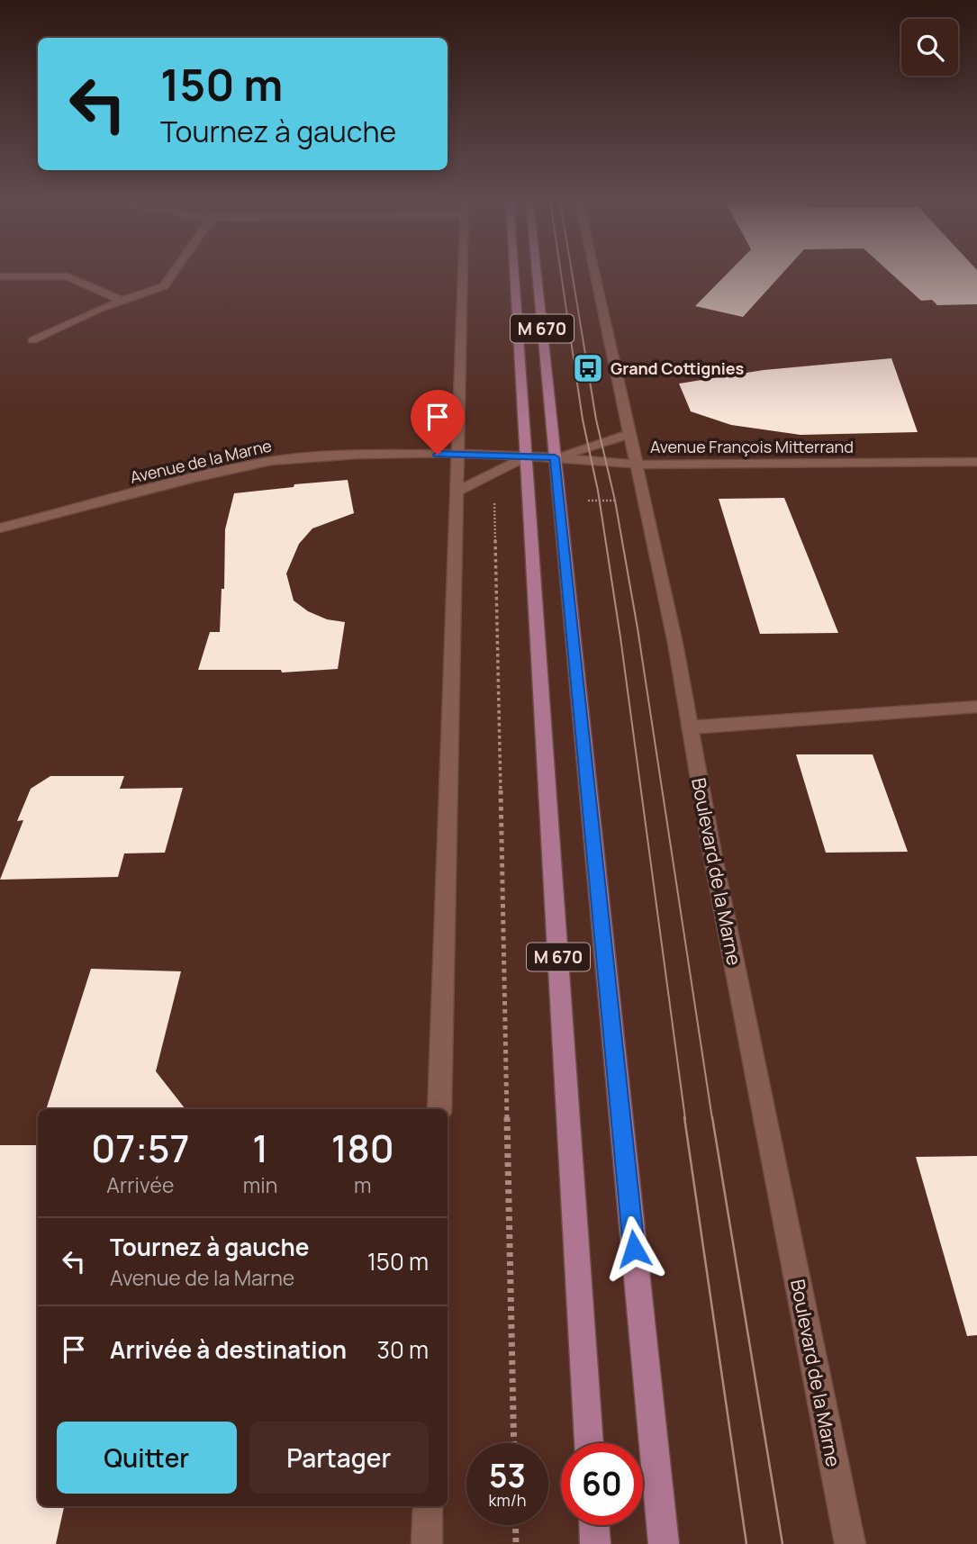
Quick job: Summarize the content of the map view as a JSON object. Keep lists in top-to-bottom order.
{
  "streets": {
    "main road": ["M 670"],
    "street": ["Avenue François Mitterrand", "Avenue de la Marne", "Boulevard de la Marne"]
  },
  "crossings": [
    ["M 670", "Avenue François Mitterrand"],
    ["M 670", "Avenue de la Marne"],
    ["Avenue François Mitterrand", "Avenue de la Marne"],
    ["Avenue François Mitterrand", "Boulevard de la Marne"]
  ],
  "places": {
    "bus stop": ["Grand Cottignies"]
  },
  "page": {
    "turn": ["150 m", "Tournez à gauche"],
    "eta": [
      "07:57",
      "Arrivée",
      "1",
      "min",
      "180",
      "m"
    ],
    "list": [
      {
        "name": "Tournez à gauche",
        "note": "Avenue de la Marne",
        "value": "150 m"
      },
      {
        "name": "Arrivée à destination",
        "value": "30 m"
      }
    ],
    "buttons": ["Quitter", "Partager"],
    "speed": "53 km/h",
    "limit": "60"
  }
}
